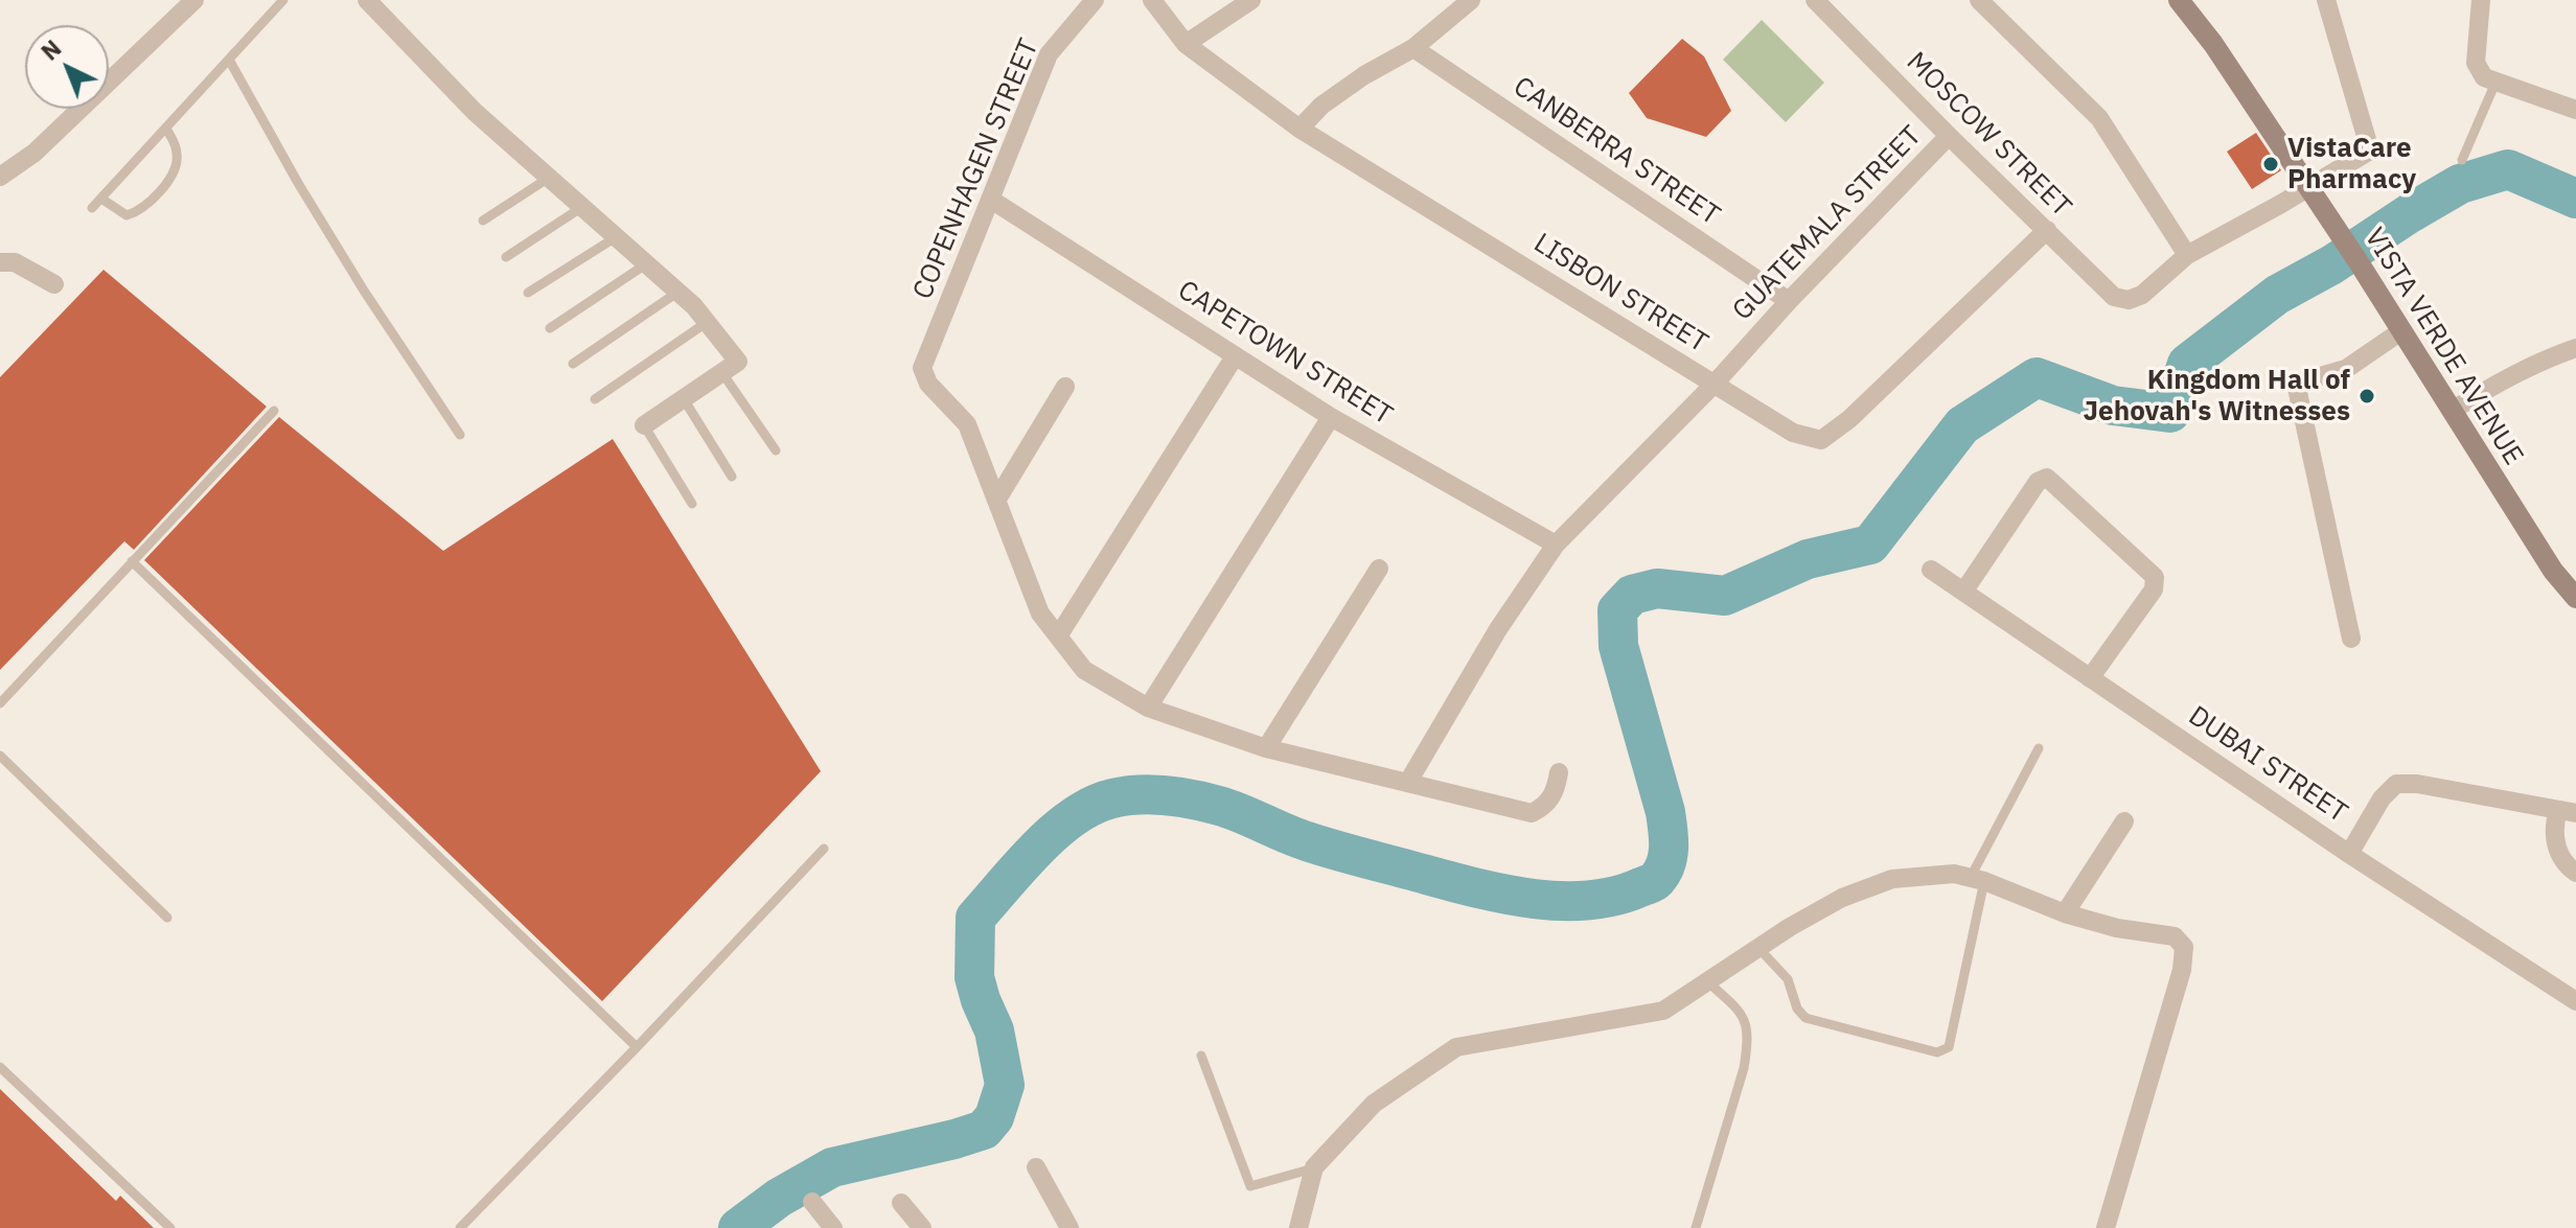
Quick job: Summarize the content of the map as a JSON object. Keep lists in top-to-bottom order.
{
  "streets": {
    "street": [
      "MOSCOW STREET",
      "CANBERRA STREET",
      "COPENHAGEN STREET",
      "GUATEMALA STREET",
      "LISBON STREET",
      "VISTA VERDE AVENUE",
      "CAPETOWN STREET",
      "DUBAI STREET"
    ]
  },
  "crossings": [
    ["MOSCOW STREET", "GUATEMALA STREET"],
    ["MOSCOW STREET", "LISBON STREET"],
    ["CANBERRA STREET", "GUATEMALA STREET"],
    ["COPENHAGEN STREET", "CAPETOWN STREET"],
    ["GUATEMALA STREET", "LISBON STREET"],
    ["GUATEMALA STREET", "CAPETOWN STREET"]
  ],
  "places": ["VistaCare Pharmacy", "Kingdom Hall of Jehovah's Witnesses"],
  "north": "top left"
}
